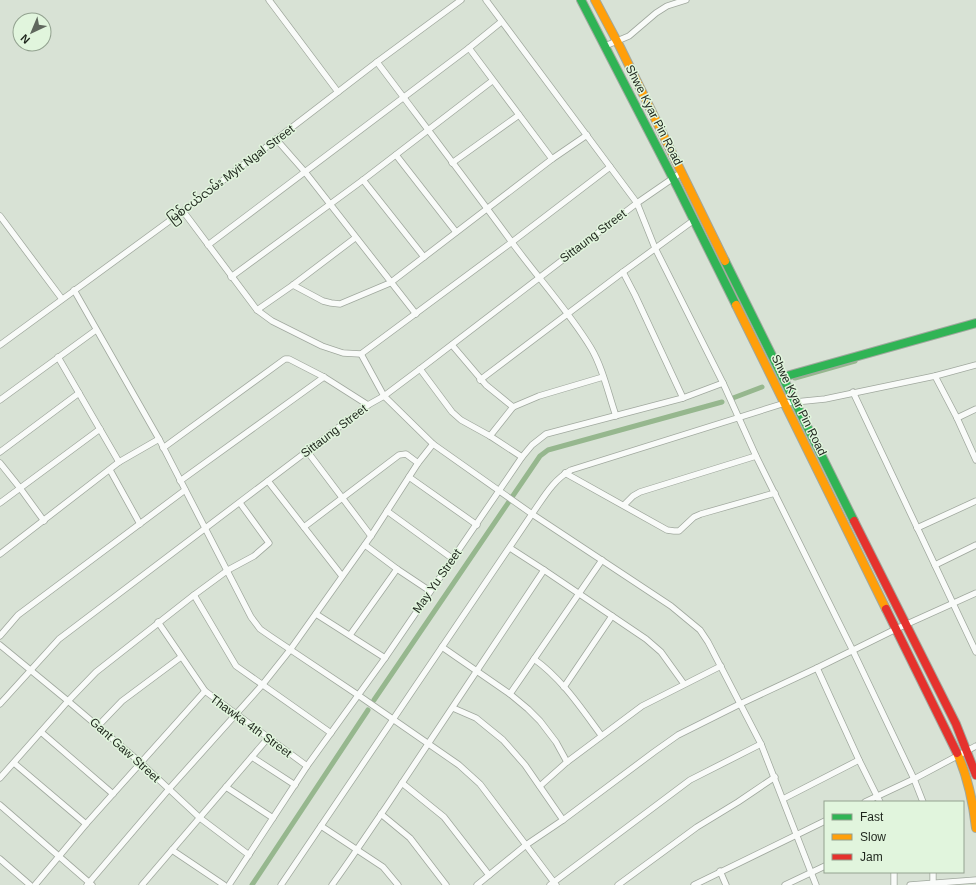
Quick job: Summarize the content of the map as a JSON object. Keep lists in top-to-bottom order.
{
  "streets": {
    "street": [
      "Shwe Kyar Pin Road",
      "မြစ်ငယ်လမ်း Myit Ngal Street",
      "Sittaung Street",
      "May Yu Street",
      "Thawka 4th Street",
      "Gant Gaw Street"
    ]
  },
  "crossings": [
    ["Shwe Kyar Pin Road", "Sittaung Street"],
    ["Sittaung Street", "Gant Gaw Street"],
    ["May Yu Street", "Thawka 4th Street"],
    ["May Yu Street", "Gant Gaw Street"]
  ],
  "legend": ["Fast", "Slow", "Jam"],
  "north": "bottom left"
}
